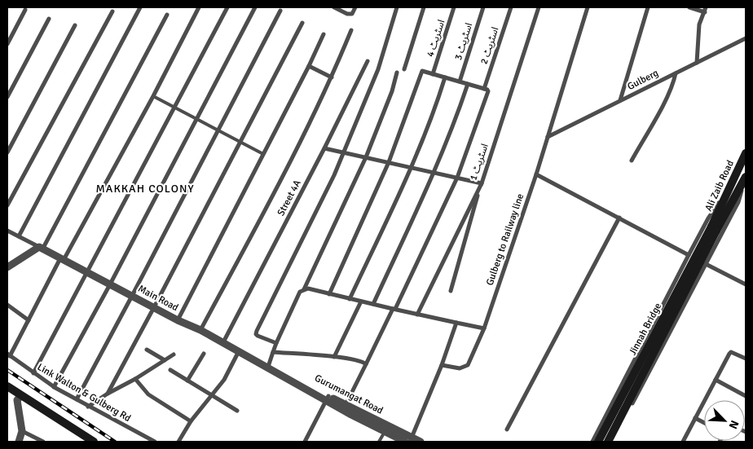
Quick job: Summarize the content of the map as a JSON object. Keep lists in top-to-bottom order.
{
  "streets": {
    "main road": ["Ali Zaib Road", "Jinnah Bridge"],
    "street": [
      "اسٹریٹ 4",
      "اسٹریٹ 3",
      "اسٹریٹ 2",
      "Gulberg",
      "اسٹریٹ 1",
      "Street 4A",
      "Gulberg to Railway line",
      "Main Road",
      "Link Walton & Gulberg Rd",
      "Gurumangat Road"
    ]
  },
  "crossings": [
    ["Gulberg", "Gulberg to Railway line"],
    ["Ali Zaib Road", "Jinnah Bridge"],
    ["Street 4A", "Main Road"],
    ["Main Road", "Gurumangat Road"]
  ],
  "districts": ["MAKKAH COLONY"],
  "north": "bottom right"
}
